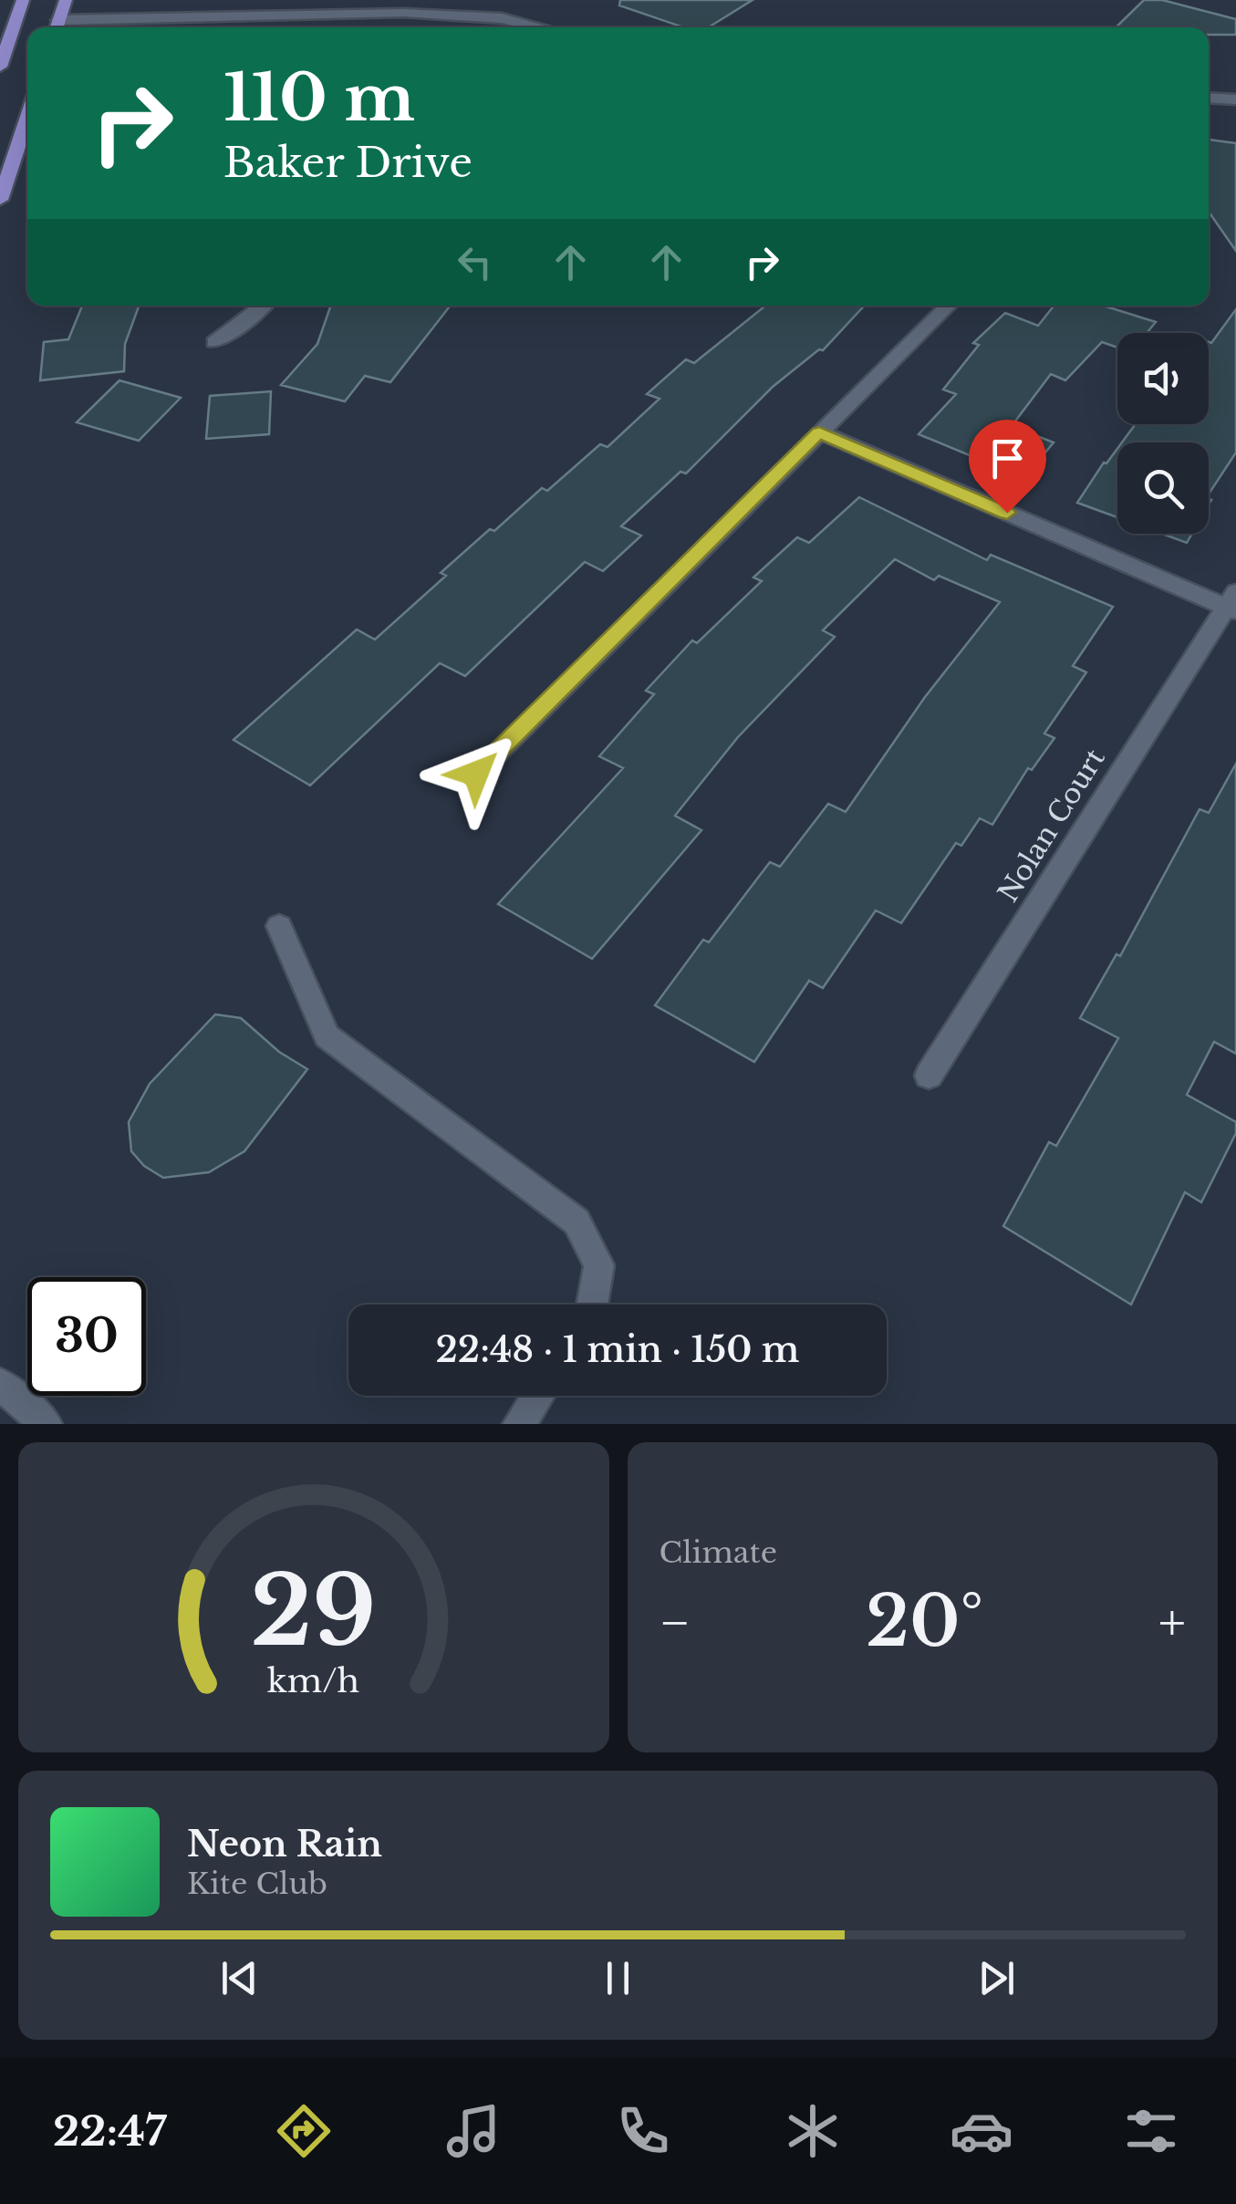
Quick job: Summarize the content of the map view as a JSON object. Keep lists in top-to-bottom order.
{
  "streets": {
    "street": ["Nolan Court"]
  },
  "page": {
    "turn": ["110 m", "Baker Drive"],
    "limit": "30",
    "trip": "22:48 · 1 min · 150 m",
    "tile": "Climate",
    "heat": ["−", "20°", "+"],
    "song": ["Neon Rain", "Kite Club"],
    "tabs": "22:47",
    "gauge": ["29", "km/h"]
  }
}
